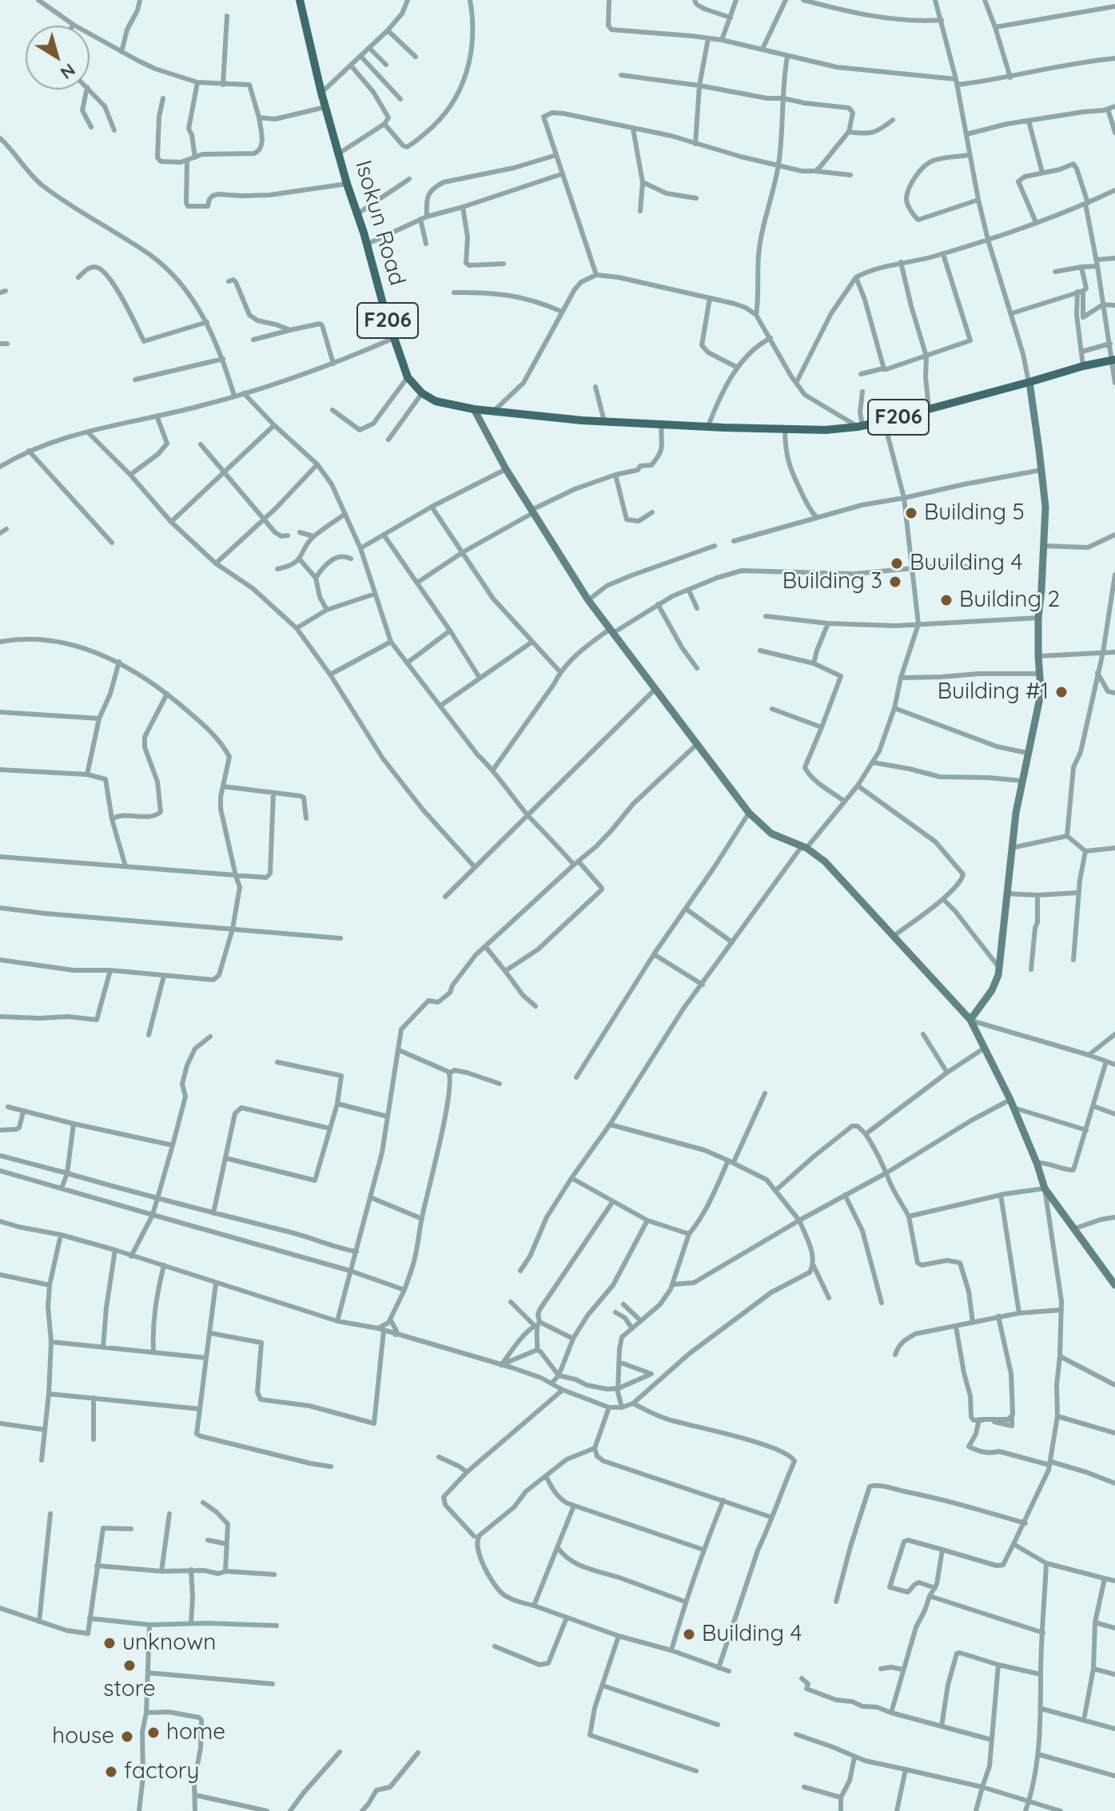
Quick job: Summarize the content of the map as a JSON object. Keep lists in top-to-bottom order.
{
  "streets": {
    "main road": ["Isokun Road", "F206"]
  },
  "crossings": [
    ["Isokun Road", "F206"]
  ],
  "places": [
    "Building 5",
    "Buuilding 4",
    "Building 3",
    "Building 2",
    "Building #1",
    "Building 4",
    "unknown",
    "store",
    "home",
    "house",
    "factory"
  ],
  "north": "bottom right"
}
